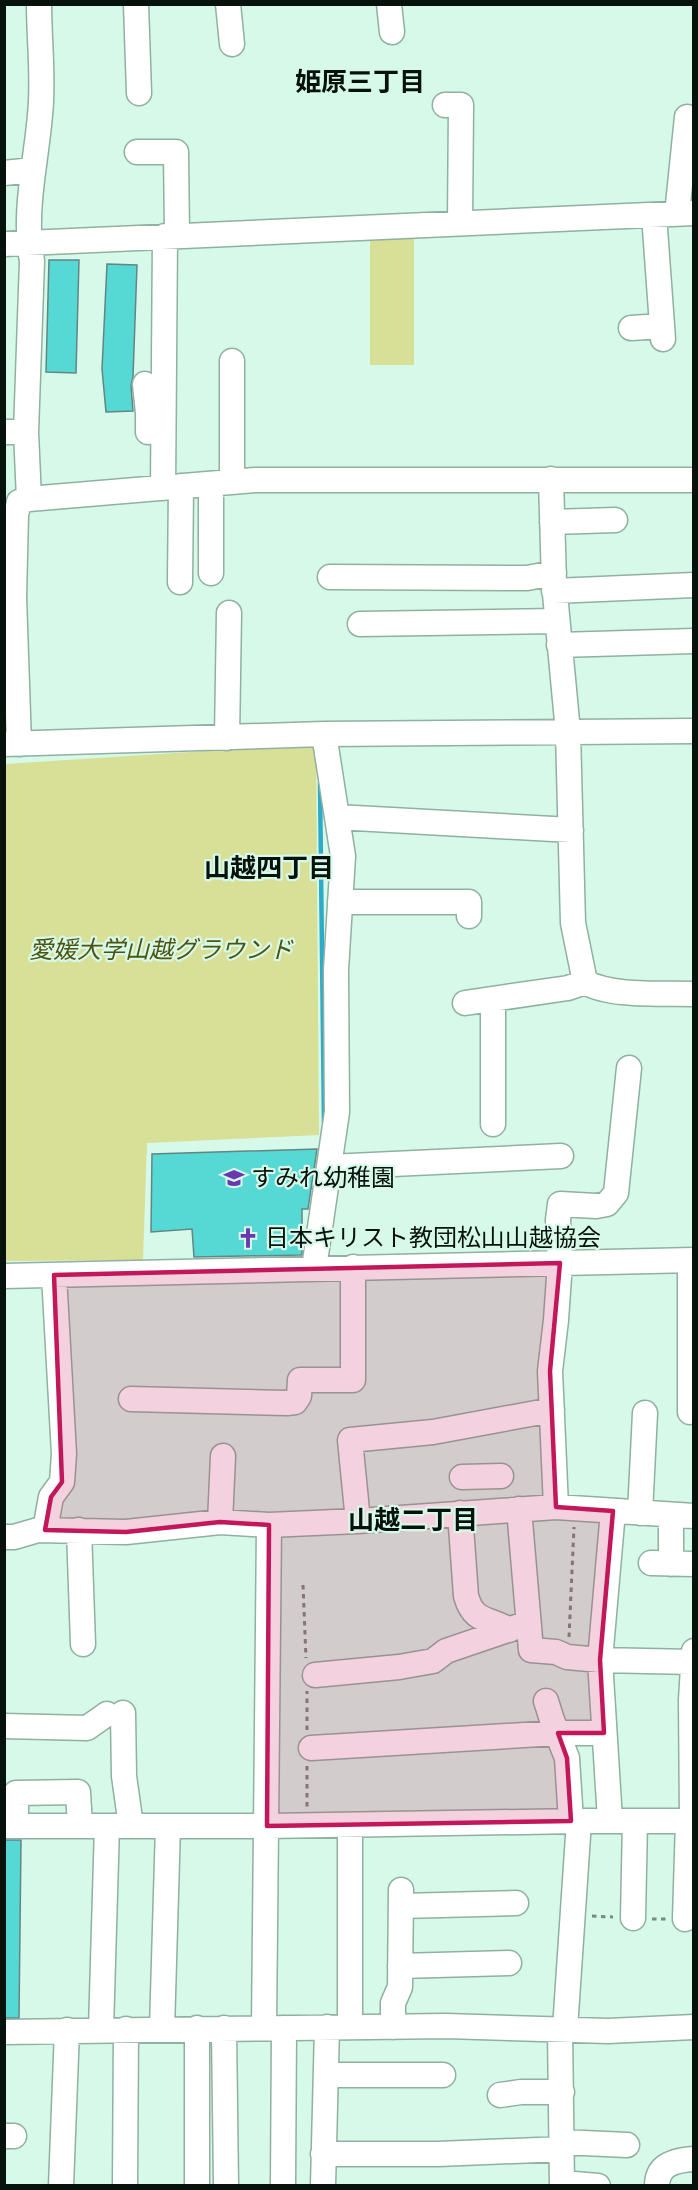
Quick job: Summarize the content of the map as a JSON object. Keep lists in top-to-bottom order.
{
  "districts": ["姫原三丁目", "山越四丁目", "山越二丁目"],
  "parks": ["愛媛大学山越グラウンド"],
  "places": {
    "school or university": ["すみれ幼稚園"],
    "church": ["日本キリスト教団松山山越協会"]
  }
}
